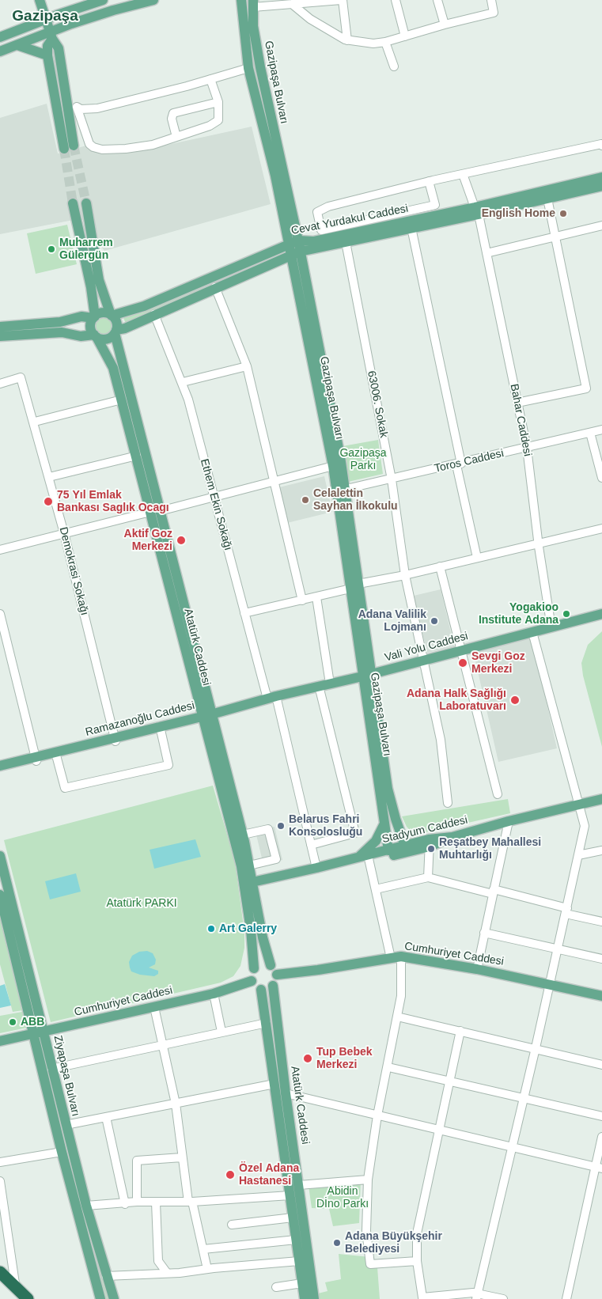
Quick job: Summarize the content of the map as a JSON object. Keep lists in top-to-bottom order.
{
  "streets": {
    "main road": [
      "Gazipaşa Bulvarı",
      "Cevat Yurdakul Caddesi",
      "Atatürk Caddesi",
      "Vali Yolu Caddesi",
      "Ramazanoğlu Caddesi",
      "Stadyum Caddesi",
      "Cumhuriyet Caddesi",
      "Ziyapaşa Bulvarı"
    ],
    "street": [
      "63006. Sokak",
      "Bahar Caddesi",
      "Toros Caddesi",
      "Ethem Ekin Sokağı",
      "Demokrasi Sokağı"
    ]
  },
  "crossings": [
    ["Gazipaşa Bulvarı", "Cevat Yurdakul Caddesi"],
    ["Gazipaşa Bulvarı", "Toros Caddesi"],
    ["Gazipaşa Bulvarı", "Vali Yolu Caddesi"],
    ["Gazipaşa Bulvarı", "Stadyum Caddesi"],
    ["Cevat Yurdakul Caddesi", "63006. Sokak"],
    ["Cevat Yurdakul Caddesi", "Bahar Caddesi"],
    ["Cevat Yurdakul Caddesi", "Ethem Ekin Sokağı"],
    ["Cevat Yurdakul Caddesi", "Atatürk Caddesi"],
    ["63006. Sokak", "Toros Caddesi"],
    ["63006. Sokak", "Vali Yolu Caddesi"],
    ["Bahar Caddesi", "Toros Caddesi"],
    ["Bahar Caddesi", "Vali Yolu Caddesi"],
    ["Ethem Ekin Sokağı", "Vali Yolu Caddesi"],
    ["Ethem Ekin Sokağı", "Stadyum Caddesi"],
    ["Demokrasi Sokağı", "Ramazanoğlu Caddesi"],
    ["Atatürk Caddesi", "Vali Yolu Caddesi"],
    ["Atatürk Caddesi", "Ramazanoğlu Caddesi"],
    ["Atatürk Caddesi", "Stadyum Caddesi"],
    ["Atatürk Caddesi", "Cumhuriyet Caddesi"],
    ["Vali Yolu Caddesi", "Ramazanoğlu Caddesi"],
    ["Cumhuriyet Caddesi", "Ziyapaşa Bulvarı"]
  ],
  "districts": ["Gazipaşa"],
  "parks": ["Gazipaşa Parkı", "Atatürk PARKI", "Abidin Dİno Parkı"],
  "places": [
    "English Home",
    "Muharrem Gülergün",
    "Celalettin Sayhan İlkokulu",
    "75 Yıl Emlak Bankası Saglık Ocagı",
    "Aktif Goz Merkezi",
    "Yogakioo Institute Adana",
    "Adana Valilik Lojmanı",
    "Sevgi Goz Merkezi",
    "Adana Halk Sağlığı Laboratuvarı",
    "Belarus Fahri Konsolosluğu",
    "Reşatbey Mahallesi Muhtarlığı",
    "Art Galerry",
    "ABB",
    "Tup Bebek Merkezi",
    "Özel Adana Hastanesi",
    "Adana Büyükşehir Belediyesi"
  ]
}
